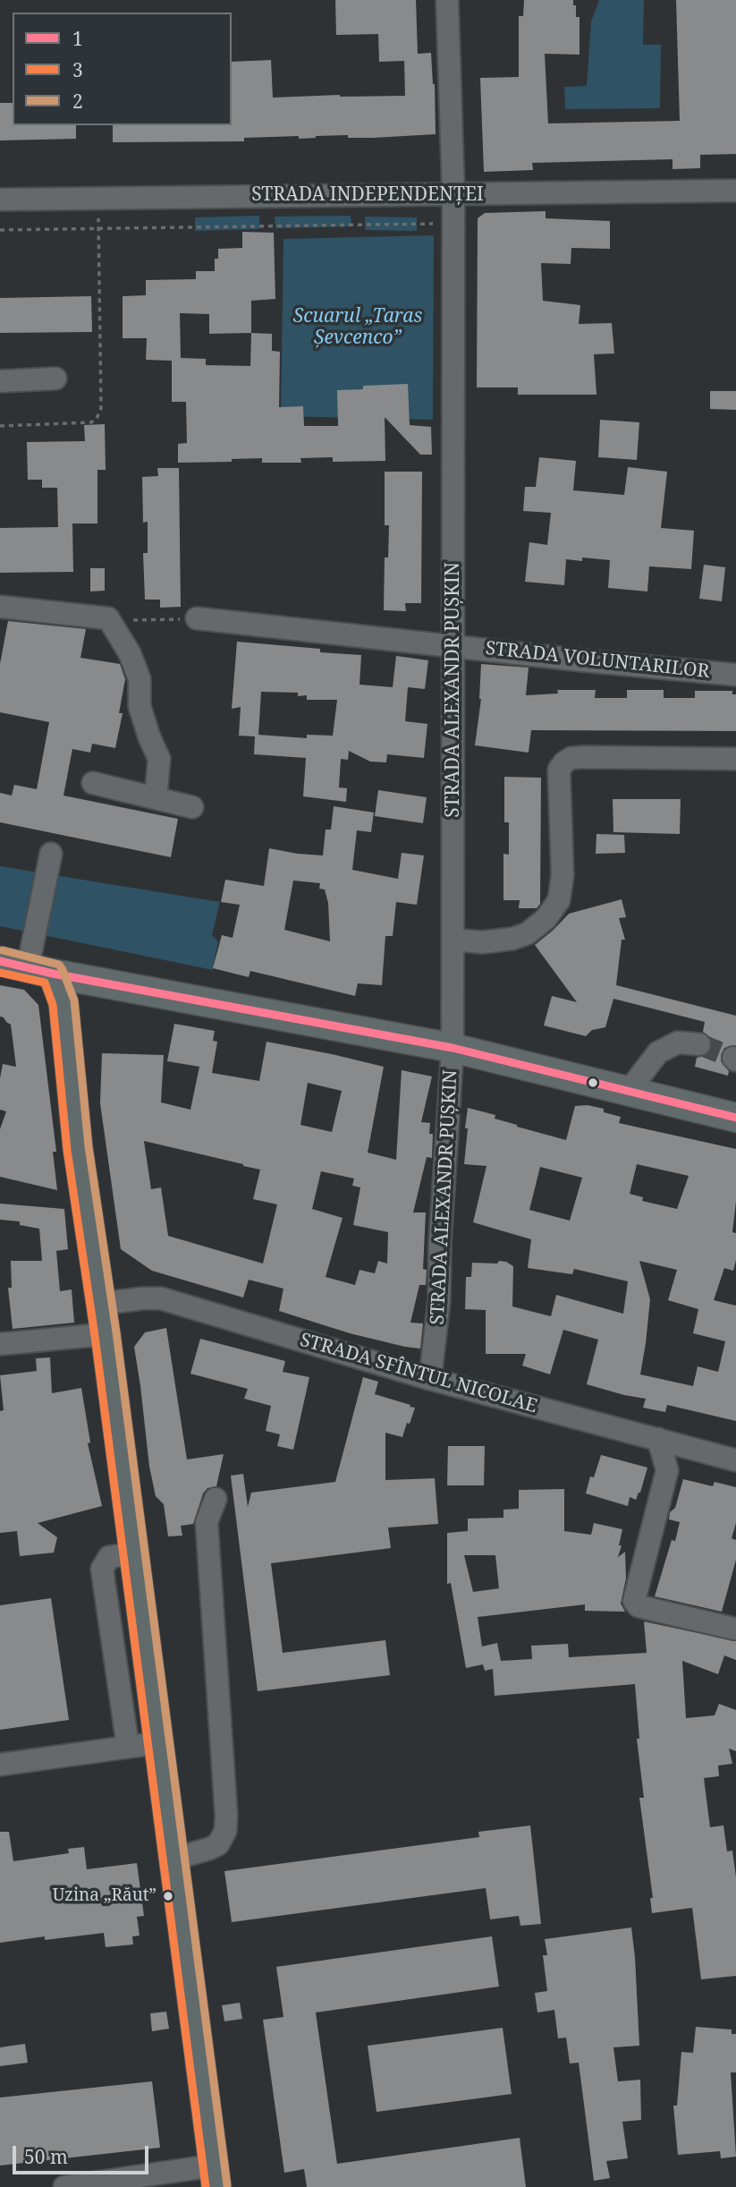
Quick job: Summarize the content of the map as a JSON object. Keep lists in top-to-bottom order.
{
  "streets": {
    "street": [
      "STRADA INDEPENDENȚEI",
      "STRADA VOLUNTARILOR",
      "STRADA ALEXANDR PUȘKIN",
      "STRADA SFÎNTUL NICOLAE"
    ]
  },
  "crossings": [
    ["STRADA INDEPENDENȚEI", "STRADA ALEXANDR PUȘKIN"],
    ["STRADA VOLUNTARILOR", "STRADA ALEXANDR PUȘKIN"],
    ["STRADA ALEXANDR PUȘKIN", "STRADA SFÎNTUL NICOLAE"]
  ],
  "parks": ["Scuarul „Taras Șevcenco”"],
  "places": ["Uzina „Răut”"],
  "lines": ["transit line 2", "transit line 1", "transit line 3"],
  "legend": ["1", "3", "2"],
  "scale_bar": "50 m"
}
